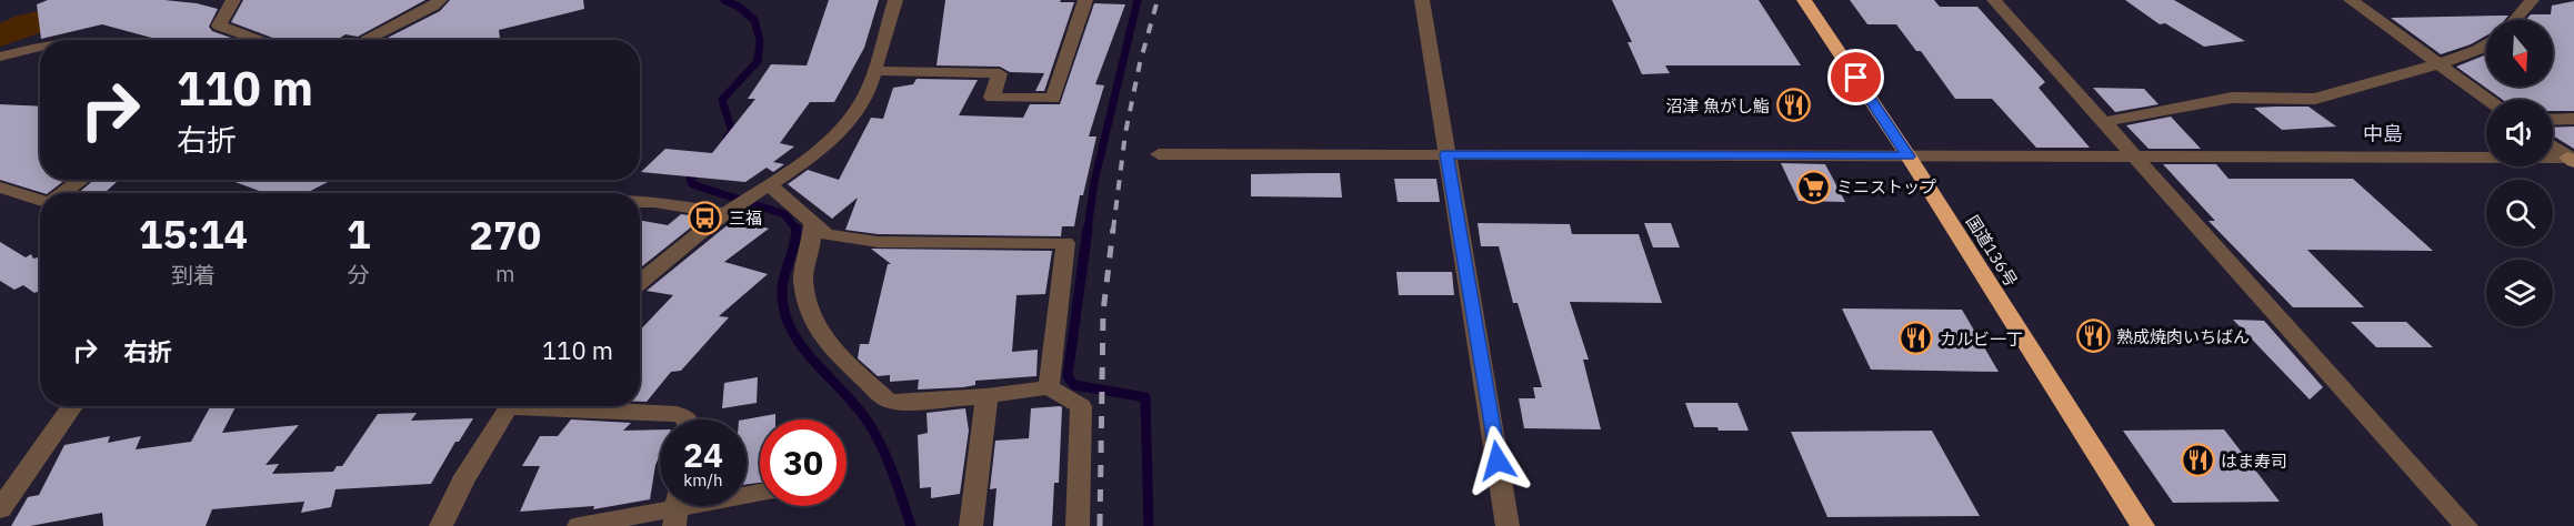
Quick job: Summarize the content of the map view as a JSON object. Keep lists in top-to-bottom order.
{
  "streets": {
    "highway": ["国道136号"]
  },
  "districts": ["中島"],
  "places": {
    "restaurant": [
      "沼津 魚がし鮨",
      "熟成焼肉いちばん",
      "カルビ一丁",
      "はま寿司"
    ],
    "supermarket": ["ミニストップ"],
    "bus stop": ["三福"]
  },
  "north": "bottom",
  "page": {
    "turn": ["110 m", "右折"],
    "eta": [
      "15:14",
      "到着",
      "1",
      "分",
      "270",
      "m"
    ],
    "list": [
      {
        "name": "右折",
        "value": "110 m"
      }
    ],
    "speed": "24 km/h",
    "limit": "30"
  }
}
